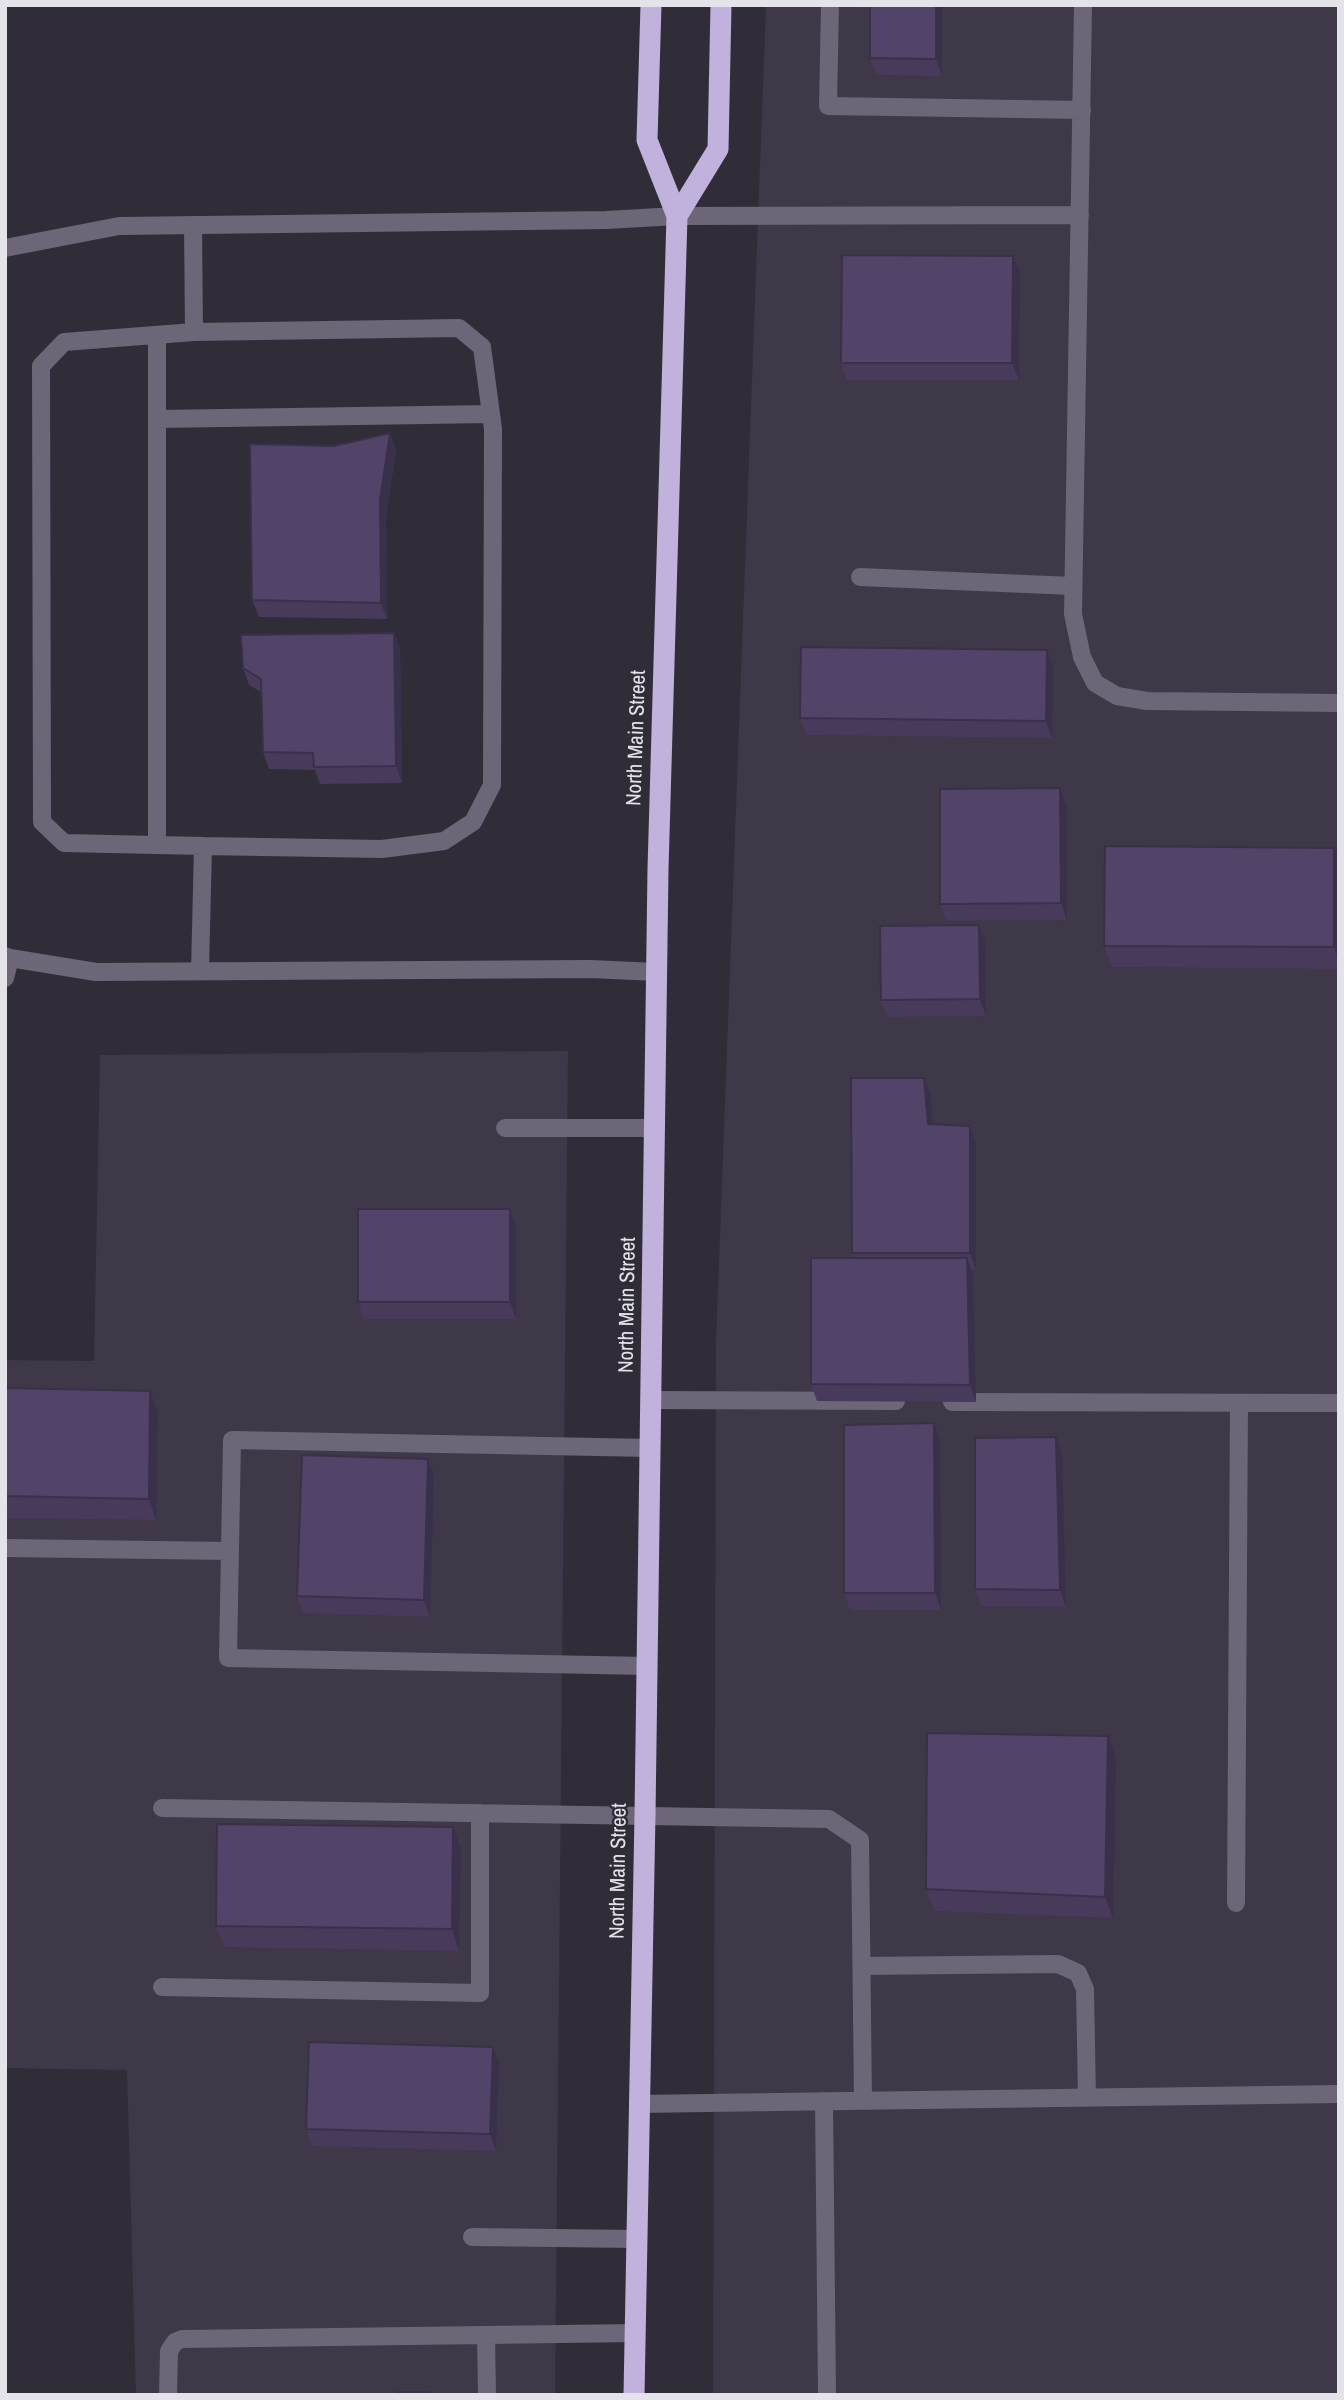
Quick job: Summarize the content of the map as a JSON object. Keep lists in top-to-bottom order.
{
  "streets": {
    "highway": ["North Main Street"]
  }
}
